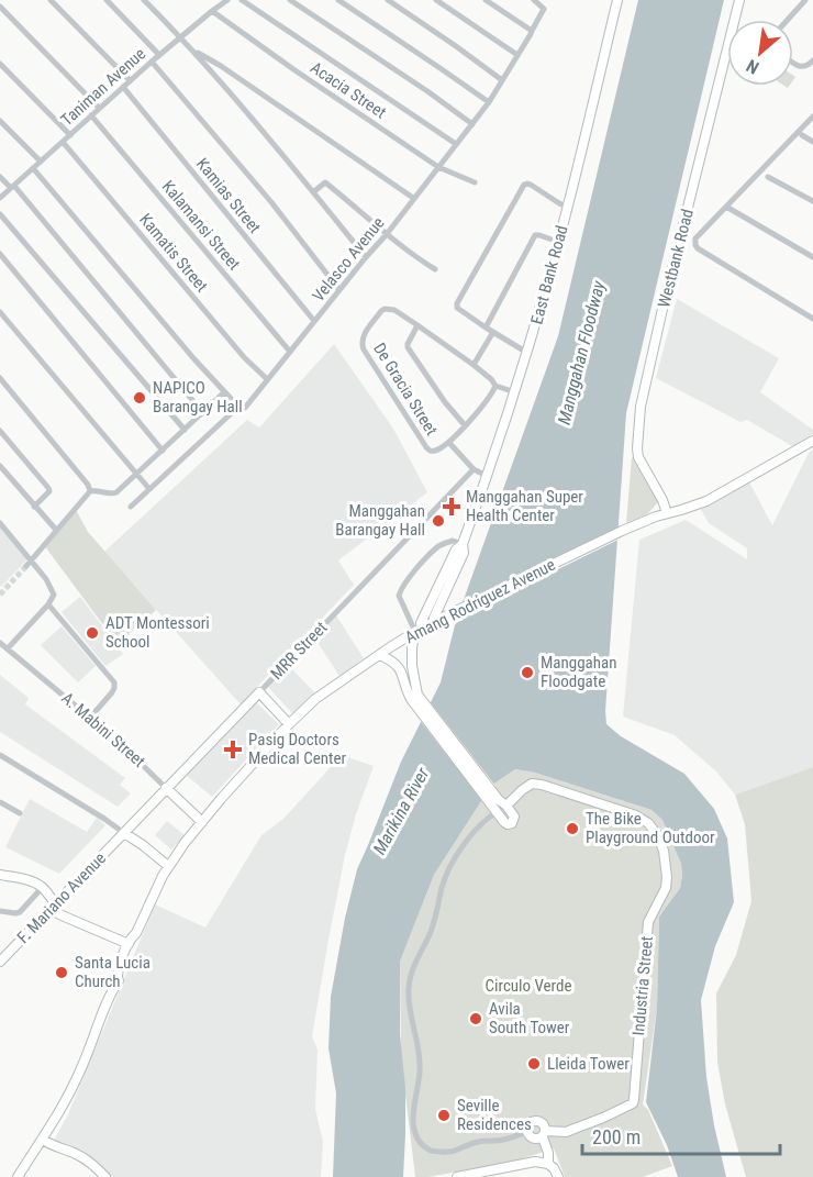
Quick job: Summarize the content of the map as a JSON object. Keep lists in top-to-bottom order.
{
  "streets": {
    "street": [
      "Taniman Avenue",
      "Acacia Street",
      "Kamias Street",
      "Kalamansi Street",
      "Kamatis Street",
      "Westbank Road",
      "Velasco Avenue",
      "East Bank Road",
      "De Gracia Street",
      "Amang Rodriguez Avenue",
      "MRR Street",
      "A. Mabini Street",
      "F. Mariano Avenue",
      "Industria Street"
    ]
  },
  "crossings": [
    ["Taniman Avenue", "Acacia Street"],
    ["Taniman Avenue", "Kamias Street"],
    ["Taniman Avenue", "Kalamansi Street"],
    ["Taniman Avenue", "Kamatis Street"],
    ["Acacia Street", "Velasco Avenue"],
    ["Kamias Street", "Velasco Avenue"],
    ["Kalamansi Street", "Velasco Avenue"],
    ["Kamatis Street", "Velasco Avenue"],
    ["Westbank Road", "Amang Rodriguez Avenue"],
    ["East Bank Road", "Amang Rodriguez Avenue"],
    ["Amang Rodriguez Avenue", "A. Mabini Street"],
    ["MRR Street", "A. Mabini Street"],
    ["MRR Street", "F. Mariano Avenue"]
  ],
  "water": ["Manggahan Floodway", "Marikina River"],
  "parks": ["Circulo Verde"],
  "places": {
    "other": [
      "NAPICO Barangay Hall",
      "Manggahan Barangay Hall",
      "ADT Montessori School",
      "Manggahan Floodgate",
      "The Bike Playground Outdoor",
      "Santa Lucia Church",
      "Avila South Tower",
      "Lleida Tower",
      "Seville Residences"
    ],
    "health": ["Manggahan Super Health Center", "Pasig Doctors Medical Center"]
  },
  "scale_bar": "200 m",
  "north": "bottom left"
}
